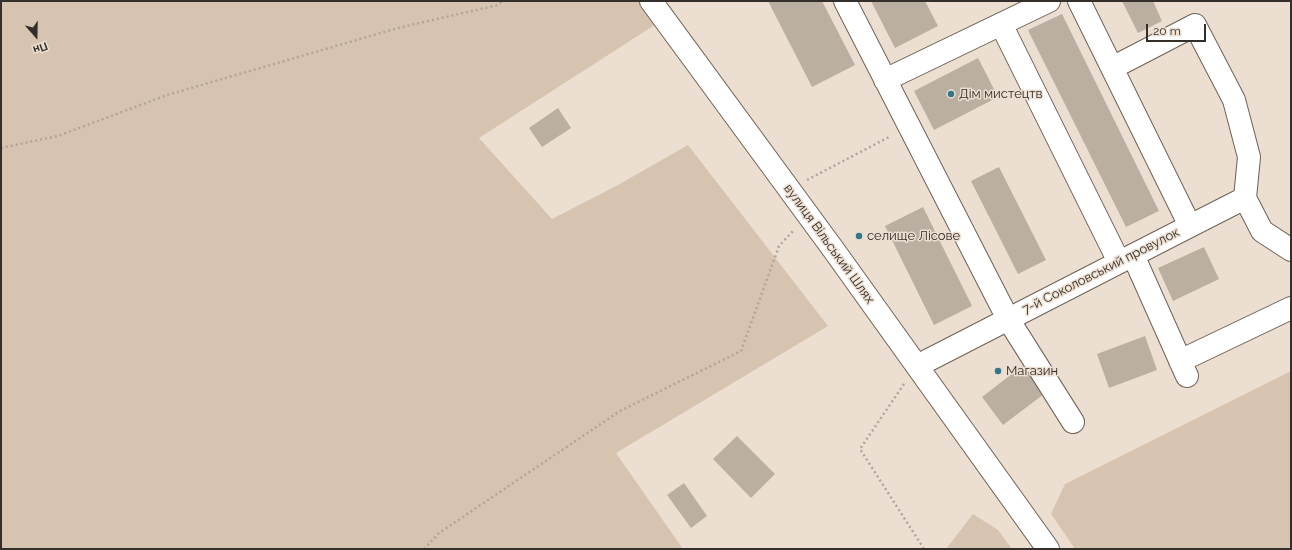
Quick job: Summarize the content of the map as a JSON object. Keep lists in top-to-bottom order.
{
  "streets": {
    "street": ["вулиця Вільський Шлях", "7-й Соколовський провулок"]
  },
  "crossings": [
    ["вулиця Вільський Шлях", "7-й Соколовський провулок"]
  ],
  "places": ["Дім мистецтв", "селище Лісове", "Магазин"],
  "scale_bar": "20 m",
  "north": "bottom"
}
